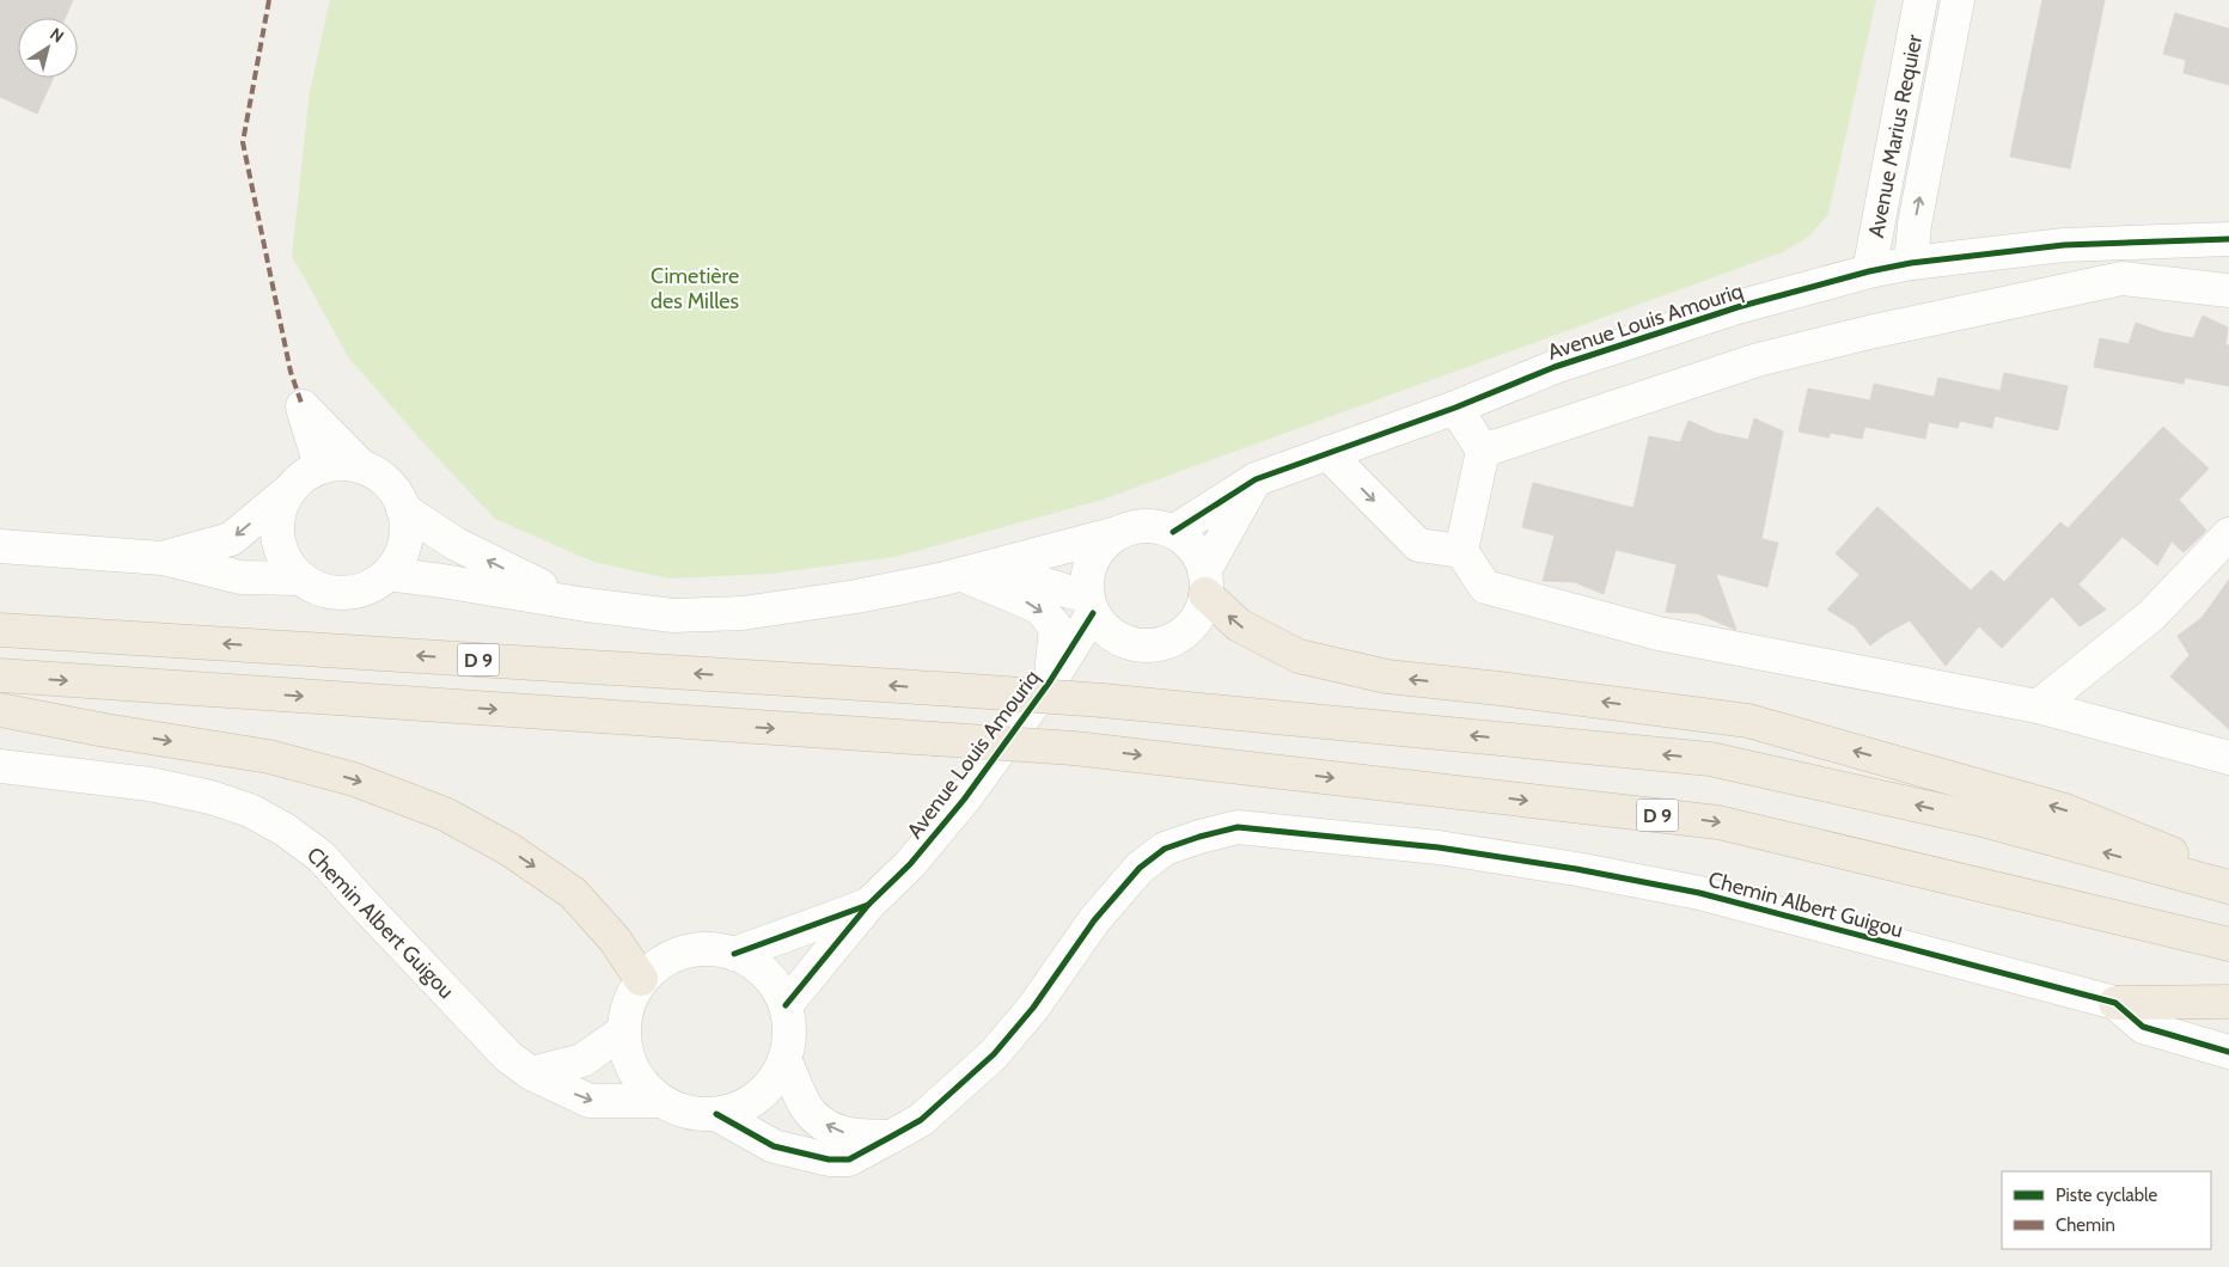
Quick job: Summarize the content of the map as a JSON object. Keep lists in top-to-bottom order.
{
  "streets": {
    "highway": ["D 9"],
    "street": ["Avenue Marius Requier", "Avenue Louis Amouriq", "Chemin Albert Guigou"]
  },
  "crossings": [
    ["Avenue Marius Requier", "Avenue Louis Amouriq"],
    ["Avenue Louis Amouriq", "Chemin Albert Guigou"]
  ],
  "parks": ["Cimetière des Milles"],
  "legend": ["Piste cyclable", "Chemin"],
  "north": "top right"
}
